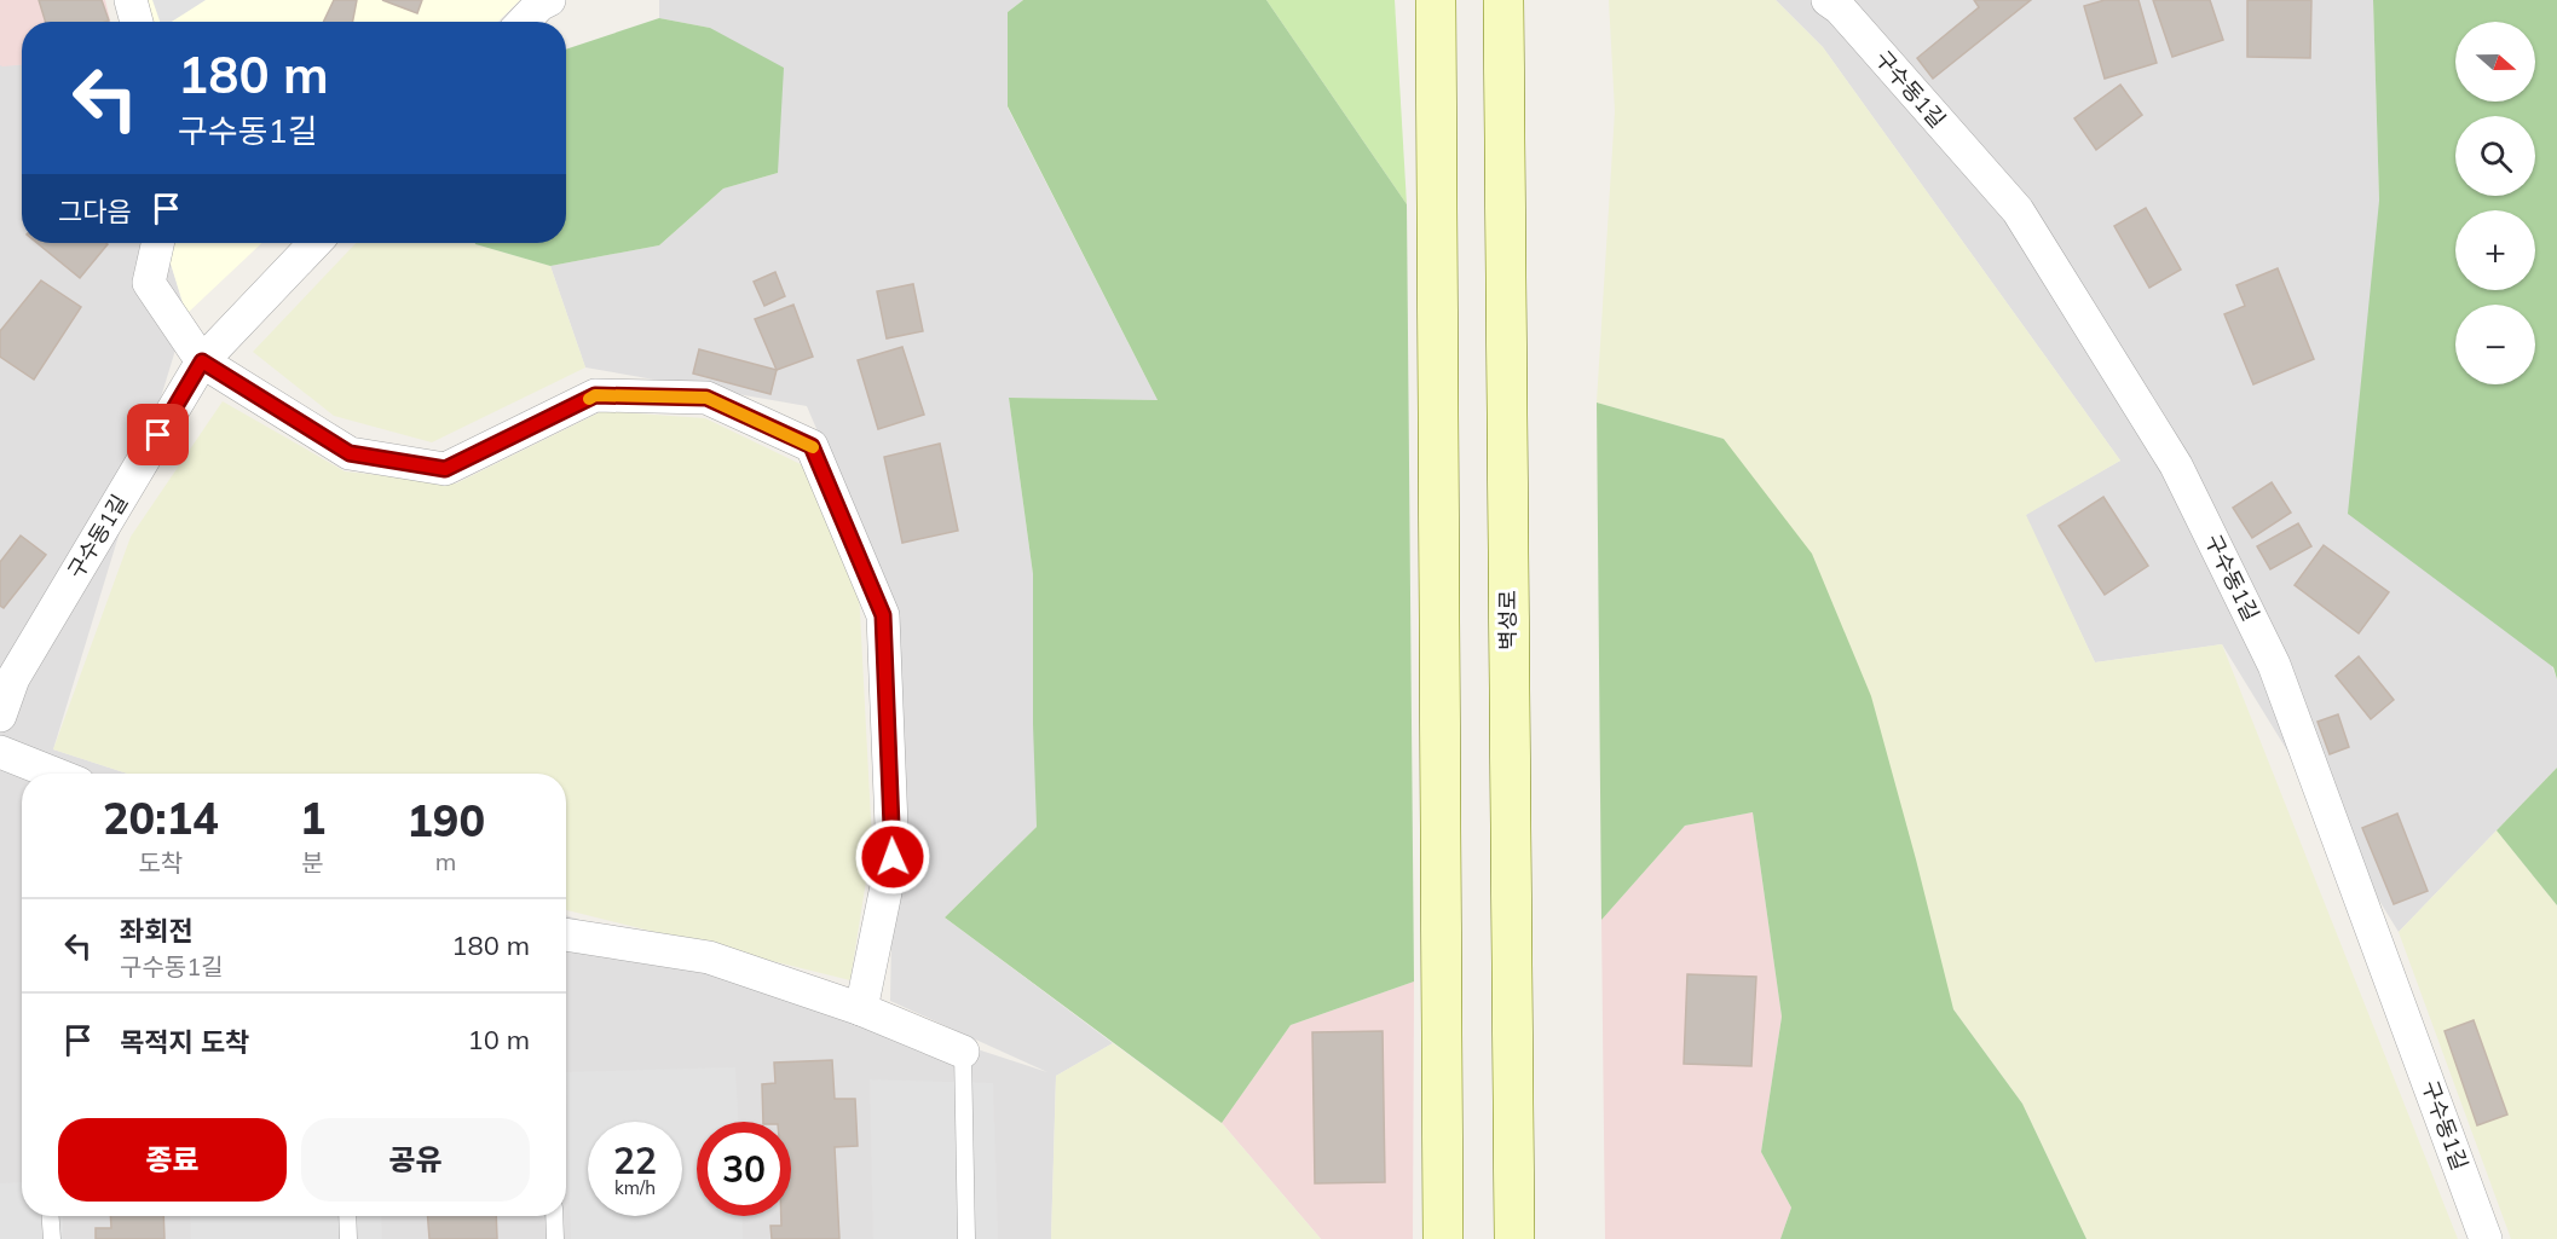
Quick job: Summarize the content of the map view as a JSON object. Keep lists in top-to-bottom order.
{
  "streets": {
    "main road": ["벽성로"],
    "street": ["구수동1길"]
  },
  "north": "right",
  "page": {
    "map_buttons": ["+", "−"],
    "turn": ["180 m", "구수동1길"],
    "then": "그다음",
    "eta": [
      "20:14",
      "도착",
      "1",
      "분",
      "190",
      "m"
    ],
    "list": [
      {
        "name": "좌회전",
        "note": "구수동1길",
        "value": "180 m"
      },
      {
        "name": "목적지 도착",
        "value": "10 m"
      }
    ],
    "buttons": ["종료", "공유"],
    "speed": "22 km/h",
    "limit": "30"
  }
}
